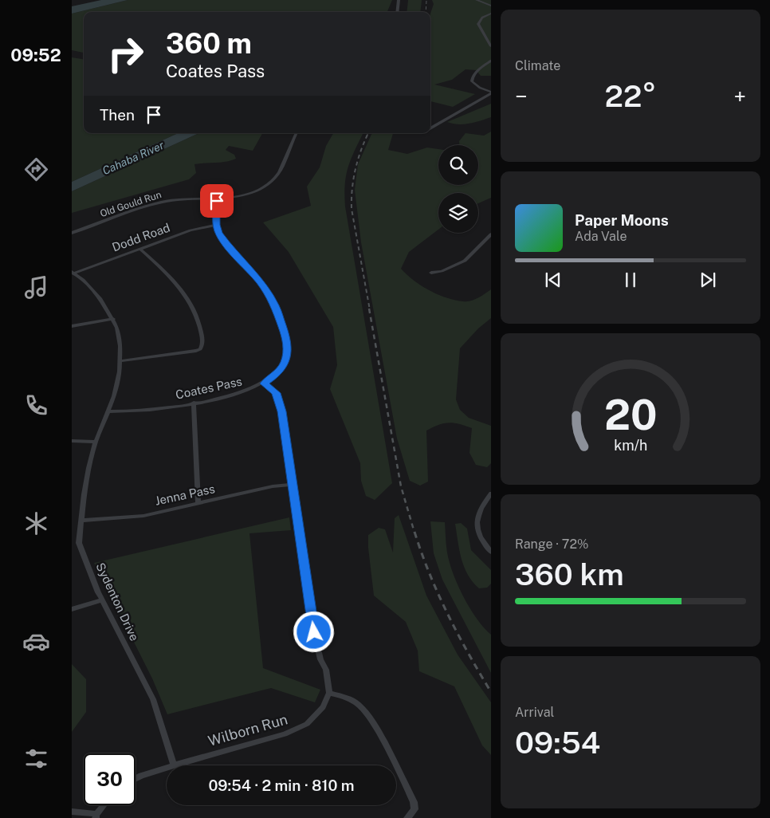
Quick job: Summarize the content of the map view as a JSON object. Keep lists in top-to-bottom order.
{
  "streets": {
    "street": [
      "Old Gould Run",
      "Dodd Road",
      "Coates Pass",
      "Jenna Pass",
      "Sydenton Drive",
      "Wilborn Run"
    ]
  },
  "crossings": [
    ["Old Gould Run", "Coates Pass"],
    ["Dodd Road", "Coates Pass"],
    ["Dodd Road", "Sydenton Drive"],
    ["Coates Pass", "Sydenton Drive"],
    ["Jenna Pass", "Sydenton Drive"],
    ["Sydenton Drive", "Wilborn Run"]
  ],
  "water": ["Cahaba River"],
  "page": {
    "tabs": "09:52",
    "tile": [
      "Climate",
      ["Range · 72%", "360 km"],
      ["Arrival", "09:54"]
    ],
    "turn": ["360 m", "Coates Pass"],
    "heat": ["−", "22°", "+"],
    "then": "Then",
    "song": ["Paper Moons", "Ada Vale"],
    "limit": "30",
    "trip": "09:54 · 2 min · 810 m",
    "gauge": ["20", "km/h"]
  }
}
